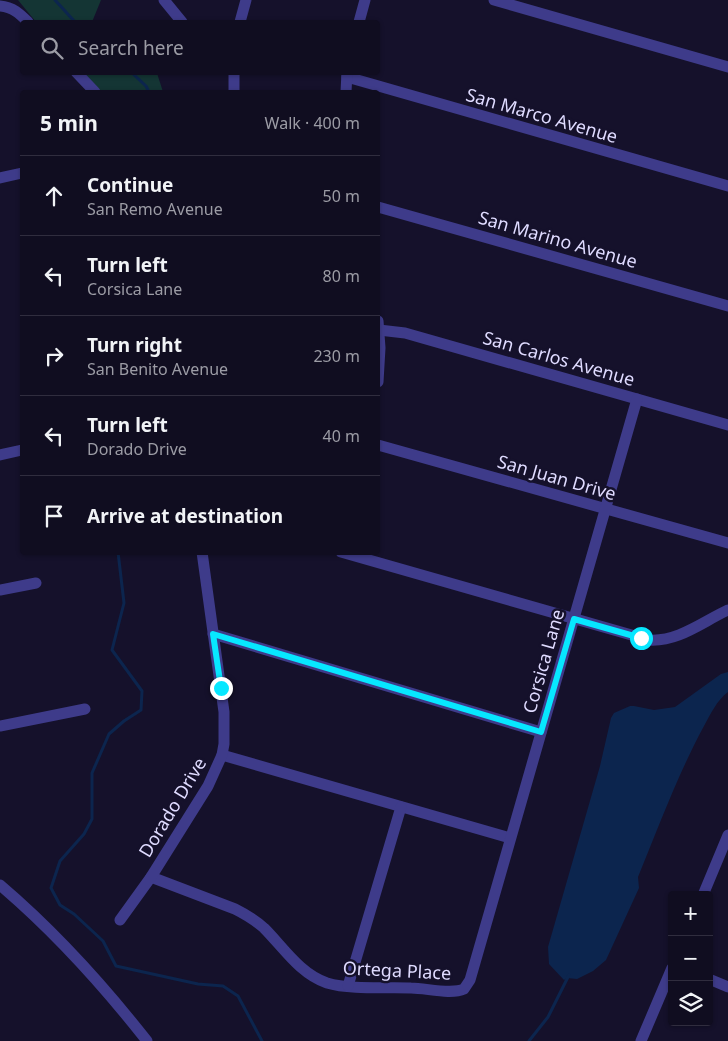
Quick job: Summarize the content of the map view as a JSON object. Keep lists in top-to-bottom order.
{
  "streets": {
    "street": [
      "San Marco Avenue",
      "San Marino Avenue",
      "San Carlos Avenue",
      "San Juan Drive",
      "Corsica Lane",
      "Dorado Drive",
      "Ortega Place"
    ]
  },
  "crossings": [
    ["San Carlos Avenue", "Corsica Lane"],
    ["San Juan Drive", "Corsica Lane"],
    ["Corsica Lane", "Ortega Place"],
    ["Dorado Drive", "Ortega Place"]
  ],
  "page": {
    "search": "Search here",
    "heading": ["5 min", "Walk · 400 m"],
    "list": [
      ["Continue", "San Remo Avenue", "50 m"],
      ["Turn left", "Corsica Lane", "80 m"],
      ["Turn right", "San Benito Avenue", "230 m"],
      ["Turn left", "Dorado Drive", "40 m"],
      "Arrive at destination"
    ],
    "map_buttons": ["+", "−"]
  }
}
